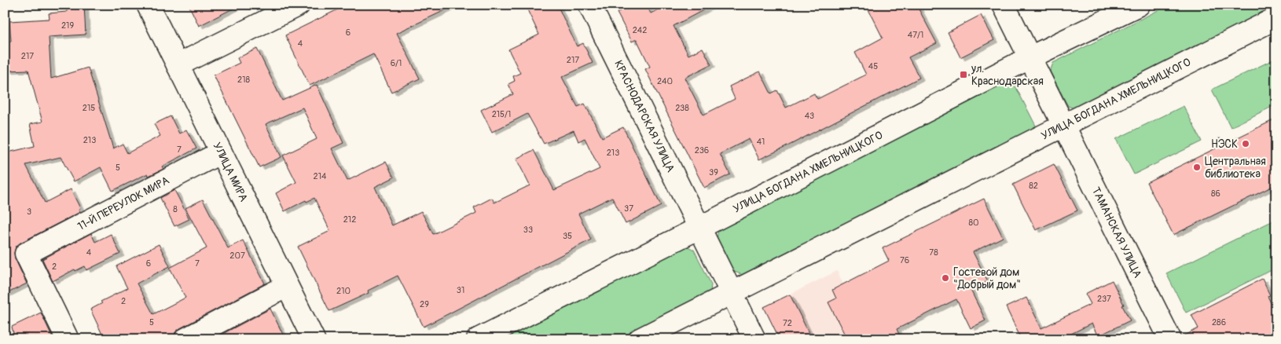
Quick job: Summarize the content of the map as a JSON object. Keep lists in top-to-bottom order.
{
  "streets": {
    "main road": [
      "УЛИЦА БОГДАНА ХМЕЛЬНИЦКОГО",
      "КРАСНОДАРСКАЯ УЛИЦА",
      "УЛИЦА МИРА",
      "11-Й ПЕРЕУЛОК МИРА",
      "ТАМАНСКАЯ УЛИЦА"
    ]
  },
  "crossings": [
    ["УЛИЦА БОГДАНА ХМЕЛЬНИЦКОГО", "КРАСНОДАРСКАЯ УЛИЦА"],
    ["УЛИЦА БОГДАНА ХМЕЛЬНИЦКОГО", "ТАМАНСКАЯ УЛИЦА"],
    ["УЛИЦА МИРА", "11-Й ПЕРЕУЛОК МИРА"]
  ],
  "places": {
    "transit": ["ул. Краснодарская"],
    "other": ["НЭСК", "Центральная библиотека", "Гостевой дом \"Добрый дом\""]
  },
  "house_numbers": [
    "219",
    "242",
    "6",
    "47/1",
    "4",
    "217",
    "217",
    "6/1",
    "45",
    "218",
    "240",
    "215",
    "238",
    "215/1",
    "43",
    "213",
    "41",
    "7",
    "236",
    "213",
    "5",
    "39",
    "214",
    "82",
    "86",
    "37",
    "8",
    "3",
    "212",
    "80",
    "33",
    "35",
    "4",
    "78",
    "207",
    "76",
    "6",
    "7",
    "2",
    "31",
    "210",
    "237",
    "2",
    "29",
    "5",
    "286",
    "72"
  ]
}
